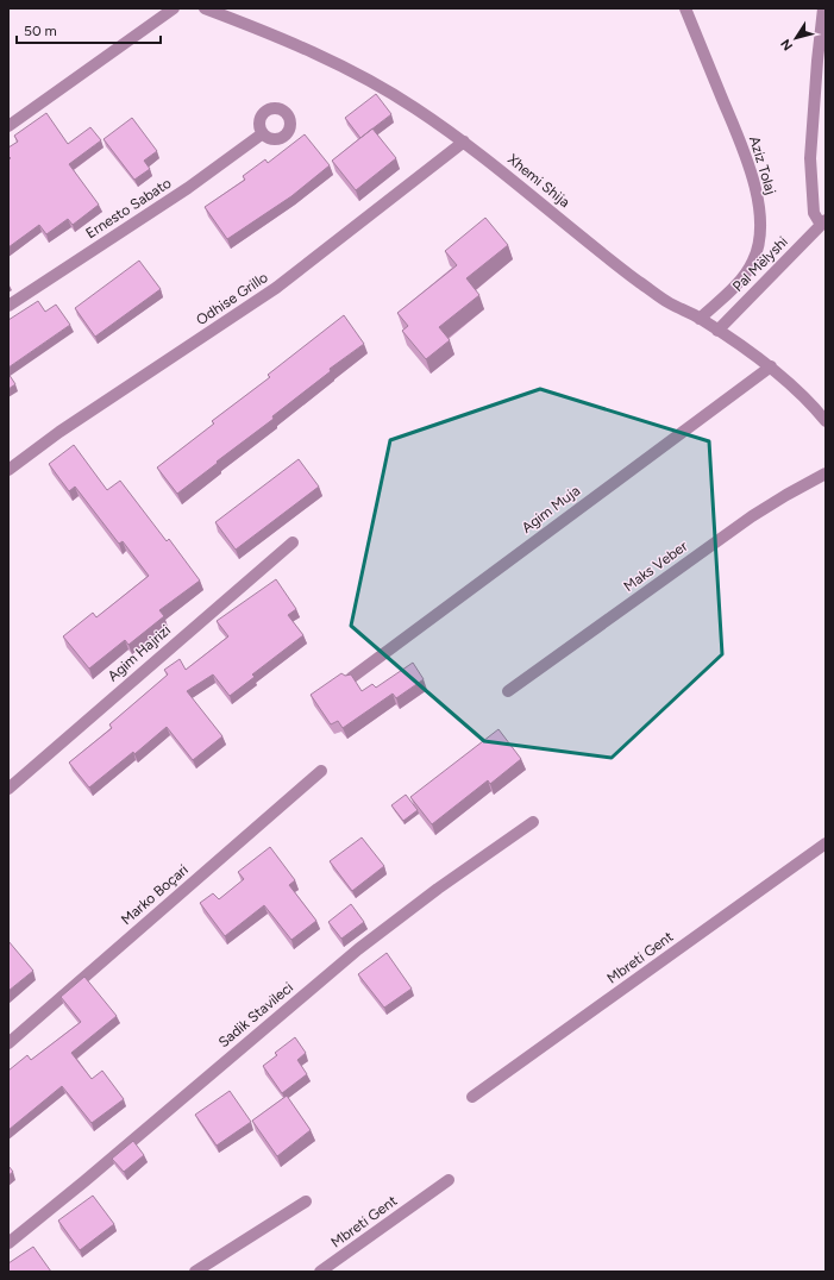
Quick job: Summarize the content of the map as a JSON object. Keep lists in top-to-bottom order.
{
  "streets": {
    "street": [
      "Aziz Tolaj",
      "Xhemi Shija",
      "Ernesto Sabato",
      "Pal Mëlyshi",
      "Odhise Grillo",
      "Agim Muja",
      "Maks Veber",
      "Agim Hajrizi",
      "Marko Boçari",
      "Mbreti Gent",
      "Sadik Stavileci"
    ]
  },
  "crossings": [
    ["Aziz Tolaj", "Xhemi Shija"],
    ["Xhemi Shija", "Pal Mëlyshi"],
    ["Xhemi Shija", "Odhise Grillo"],
    ["Xhemi Shija", "Agim Muja"]
  ],
  "scale_bar": "50 m",
  "north": "bottom left"
}
